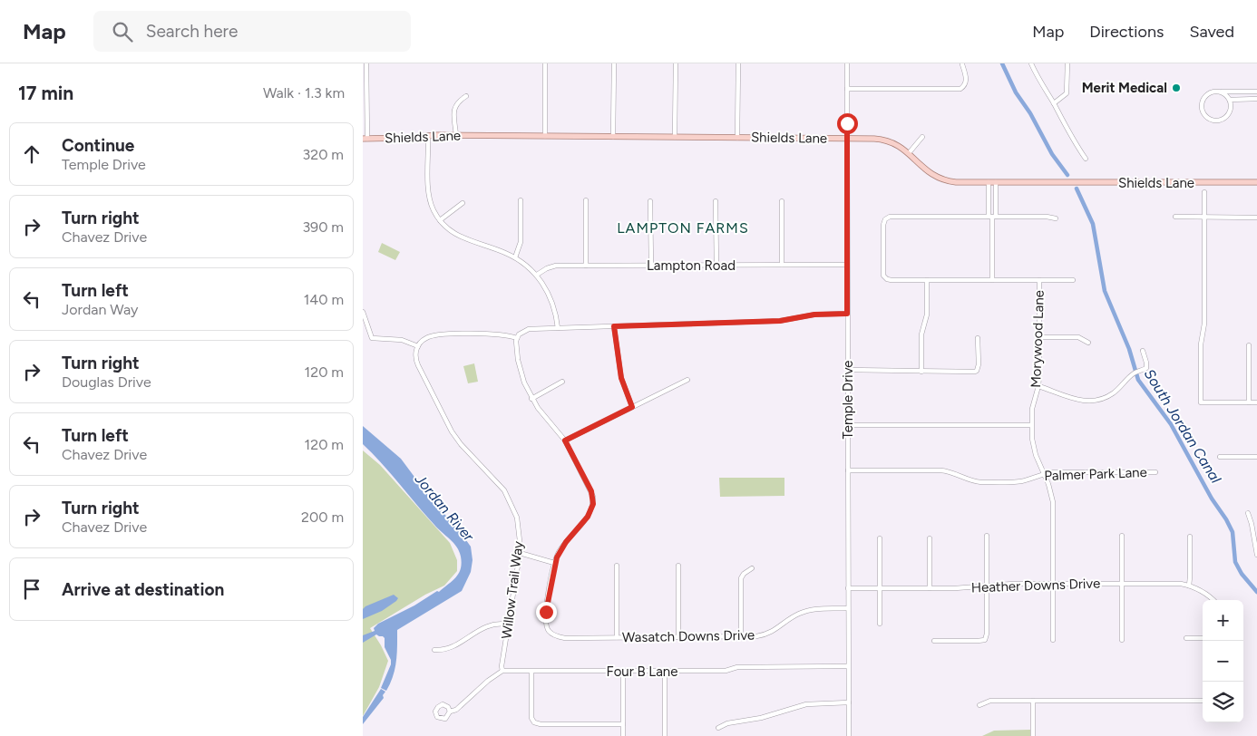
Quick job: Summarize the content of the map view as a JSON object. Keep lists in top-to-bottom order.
{
  "streets": {
    "main road": ["Shields Lane"],
    "street": [
      "Lampton Road",
      "Morywood Lane",
      "Temple Drive",
      "Palmer Park Lane",
      "Heather Downs Drive",
      "Willow Trail Way",
      "Wasatch Downs Drive",
      "Four B Lane"
    ]
  },
  "crossings": [
    ["Shields Lane", "Temple Drive"],
    ["Lampton Road", "Temple Drive"],
    ["Morywood Lane", "Palmer Park Lane"],
    ["Morywood Lane", "Heather Downs Drive"],
    ["Temple Drive", "Palmer Park Lane"],
    ["Temple Drive", "Heather Downs Drive"],
    ["Temple Drive", "Wasatch Downs Drive"],
    ["Temple Drive", "Four B Lane"],
    ["Willow Trail Way", "Four B Lane"]
  ],
  "districts": ["LAMPTON FARMS"],
  "water": ["South Jordan Canal", "Jordan River"],
  "places": ["Merit Medical"],
  "page": {
    "header": "Map",
    "search": "Search here",
    "nav": ["Map", "Directions", "Saved"],
    "heading": ["17 min", "Walk · 1.3 km"],
    "list": [
      ["Continue", "Temple Drive", "320 m"],
      ["Turn right", "Chavez Drive", "390 m"],
      ["Turn left", "Jordan Way", "140 m"],
      ["Turn right", "Douglas Drive", "120 m"],
      ["Turn left", "Chavez Drive", "120 m"],
      ["Turn right", "Chavez Drive", "200 m"],
      "Arrive at destination"
    ],
    "map_buttons": ["+", "−"]
  }
}
